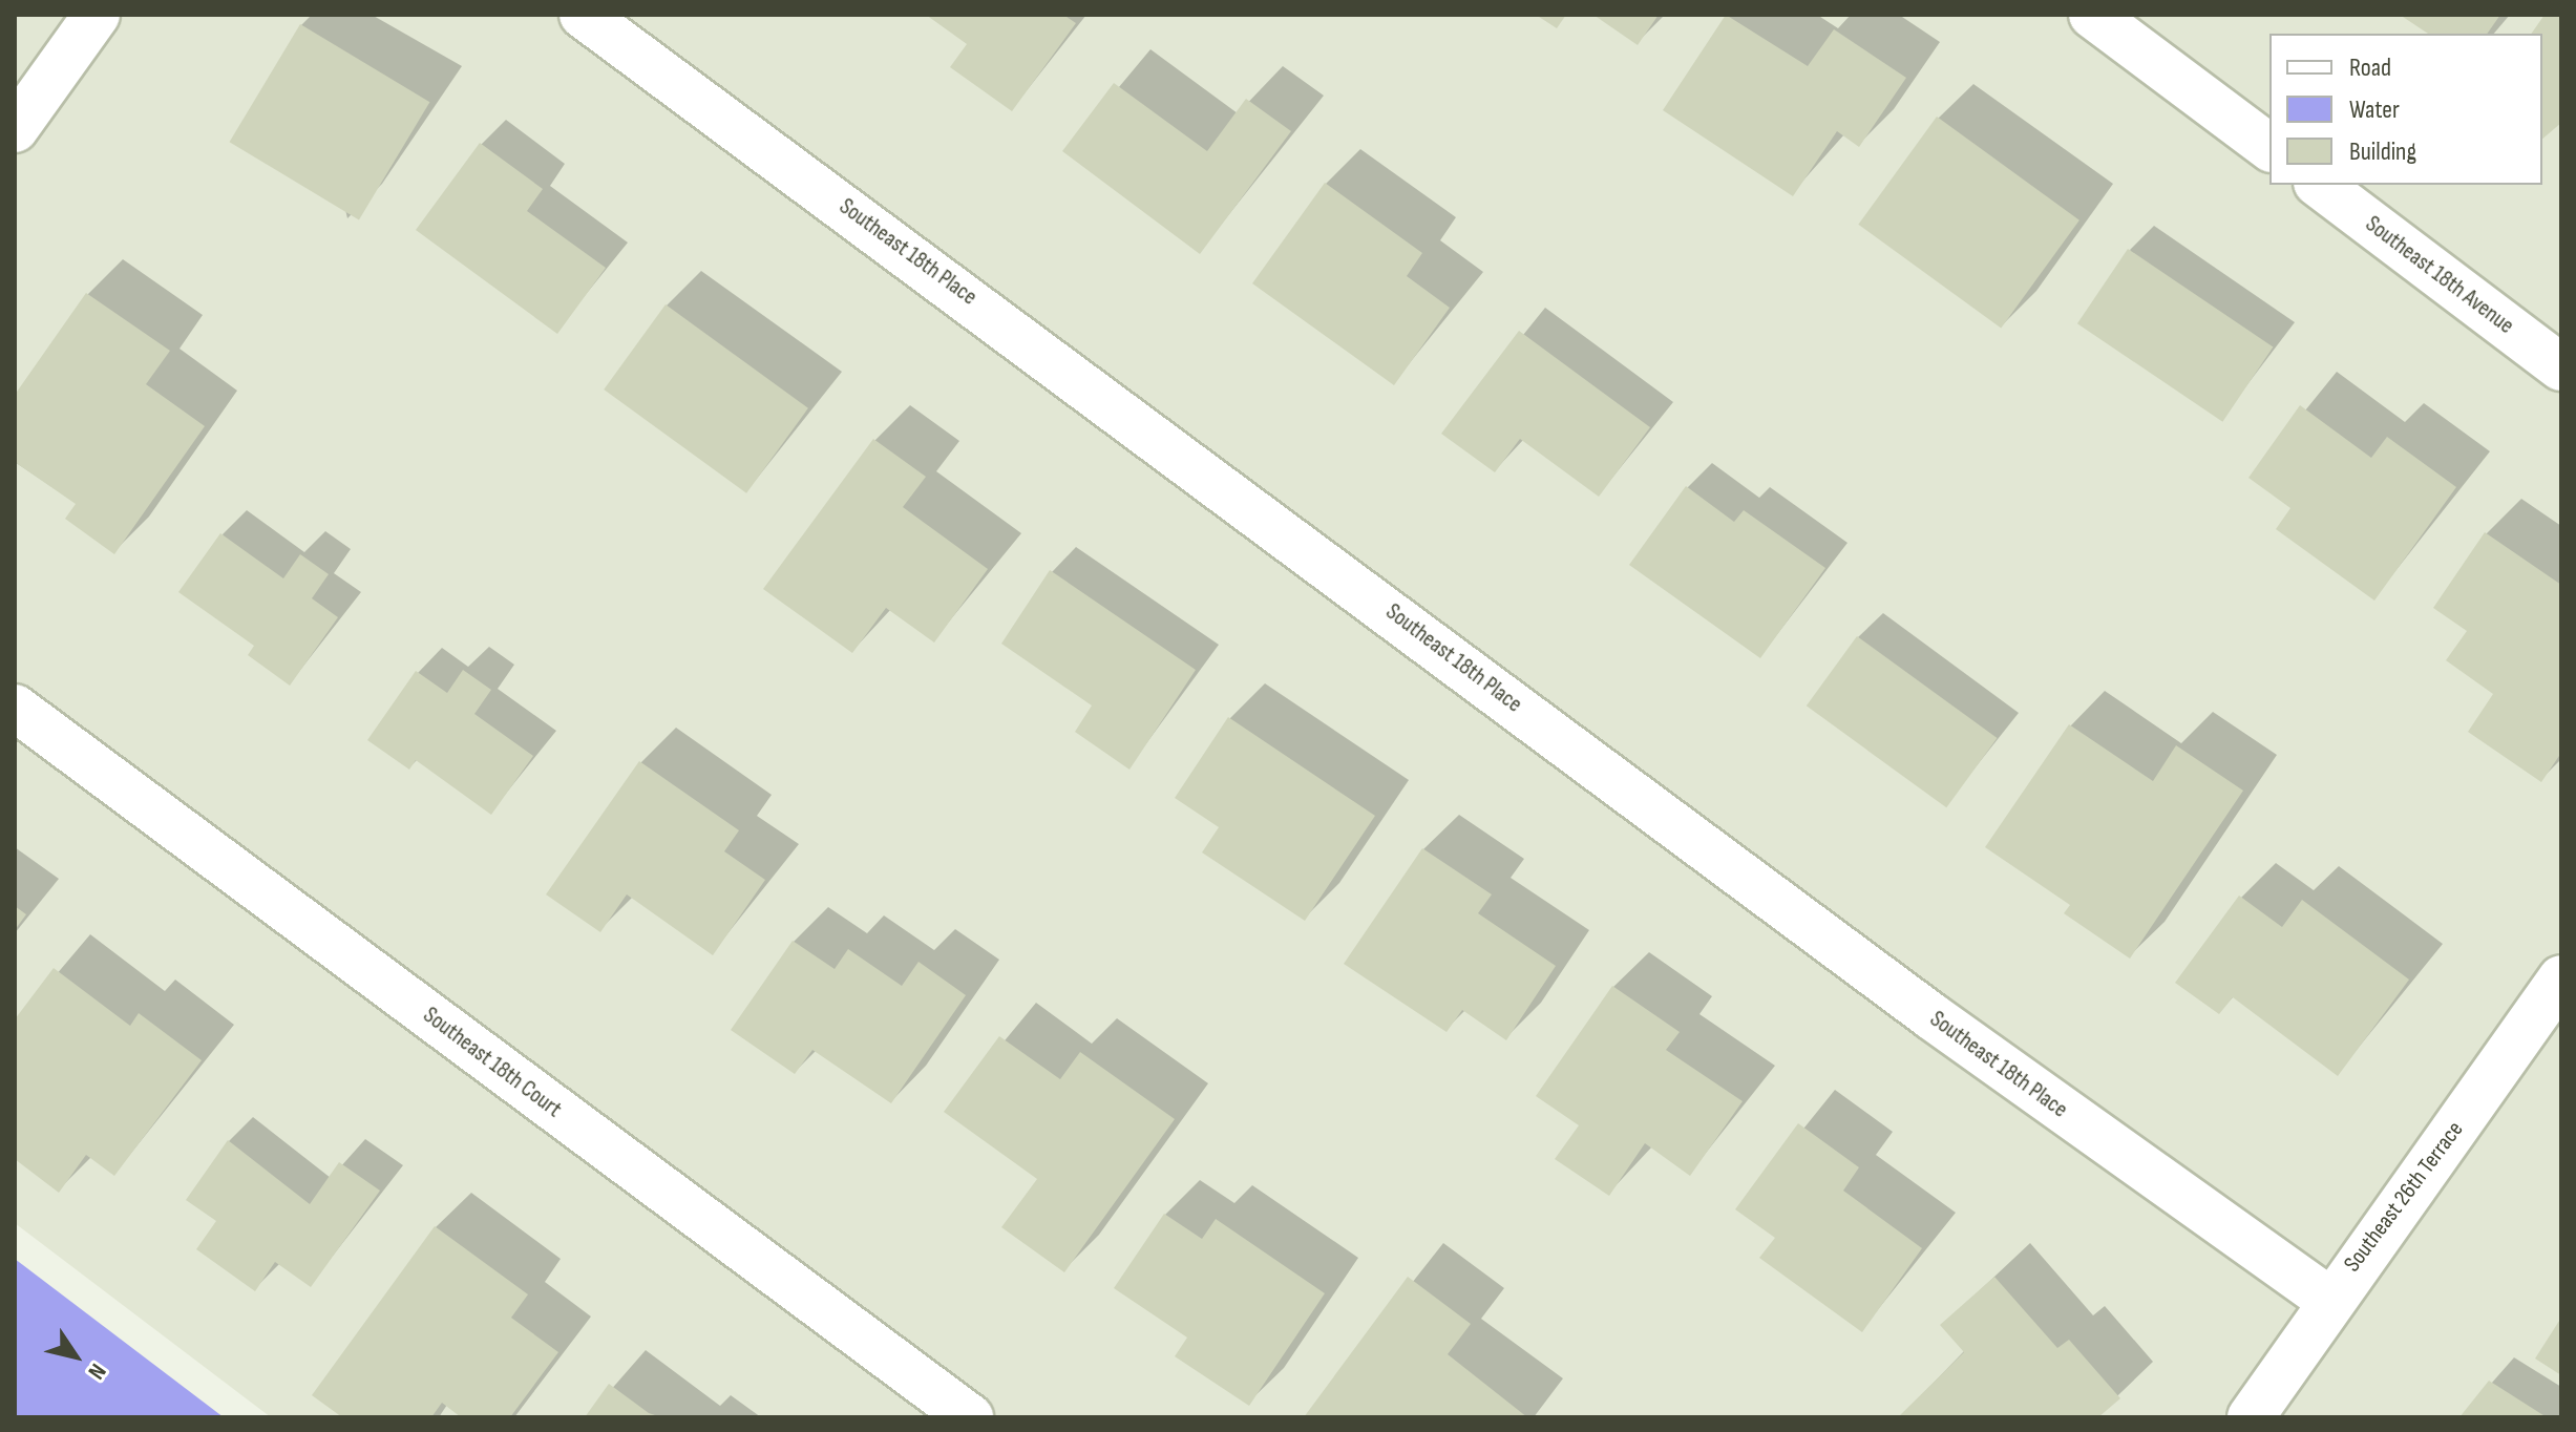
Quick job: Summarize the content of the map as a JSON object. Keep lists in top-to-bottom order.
{
  "streets": {
    "street": [
      "Southeast 18th Place",
      "Southeast 18th Avenue",
      "Southeast 18th Court",
      "Southeast 26th Terrace"
    ]
  },
  "crossings": [
    ["Southeast 18th Place", "Southeast 26th Terrace"]
  ],
  "legend": ["Road", "Water", "Building"],
  "north": "bottom right"
}
